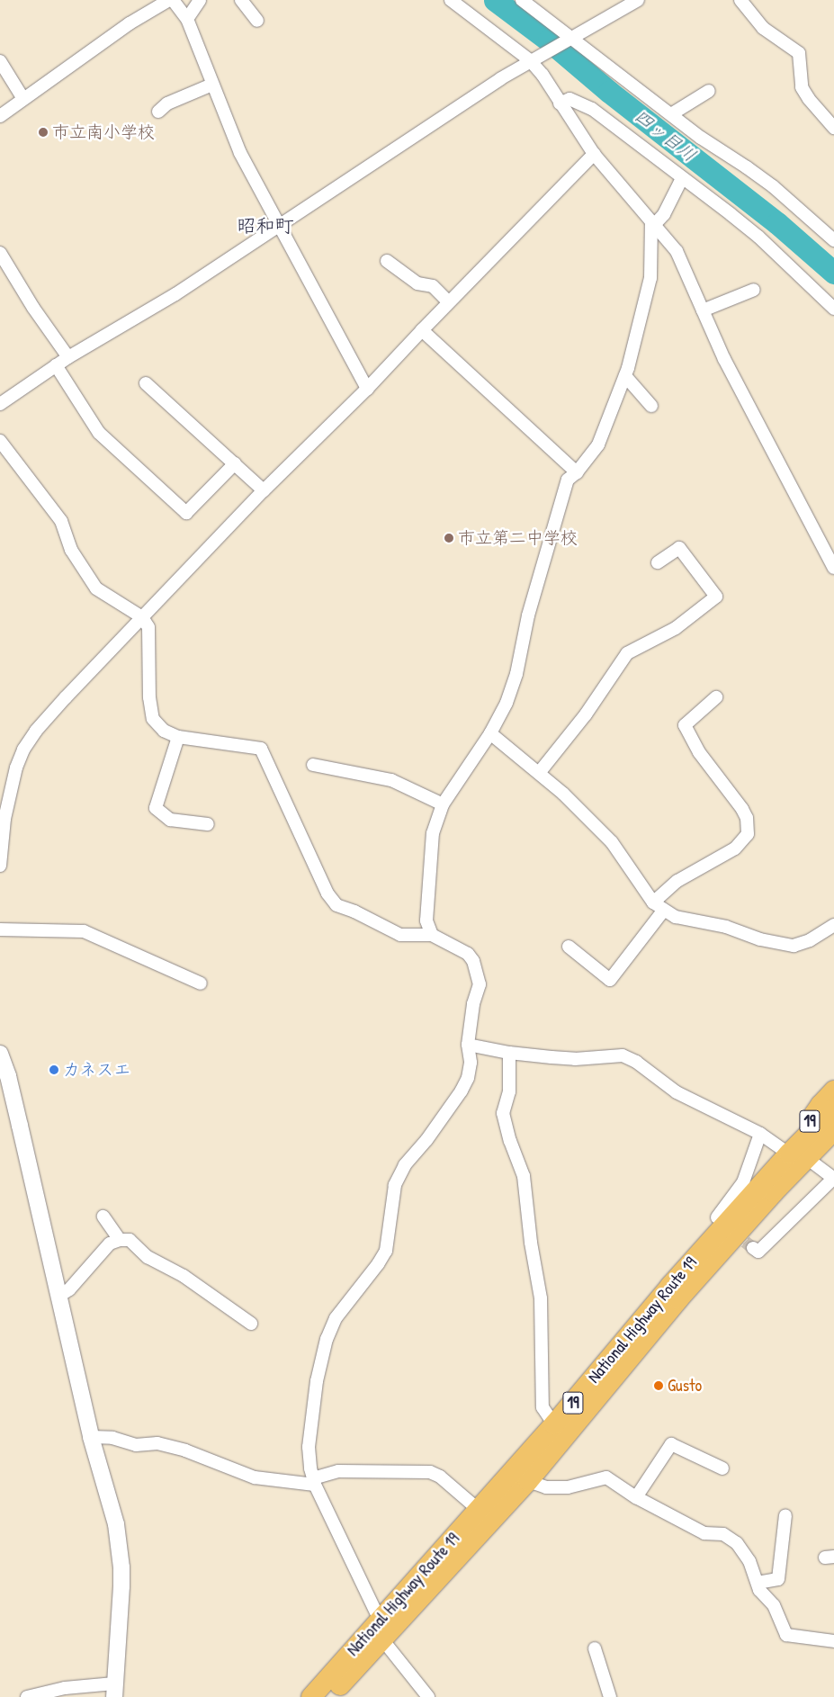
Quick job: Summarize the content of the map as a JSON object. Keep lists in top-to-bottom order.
{
  "streets": {
    "highway": ["19", "National Highway Route 19"]
  },
  "crossings": [
    ["19", "National Highway Route 19"]
  ],
  "districts": ["昭和町"],
  "water": ["四ッ目川"],
  "places": [
    "市立南小学校",
    "市立第二中学校",
    "カネスエ",
    "Gusto"
  ]
}
